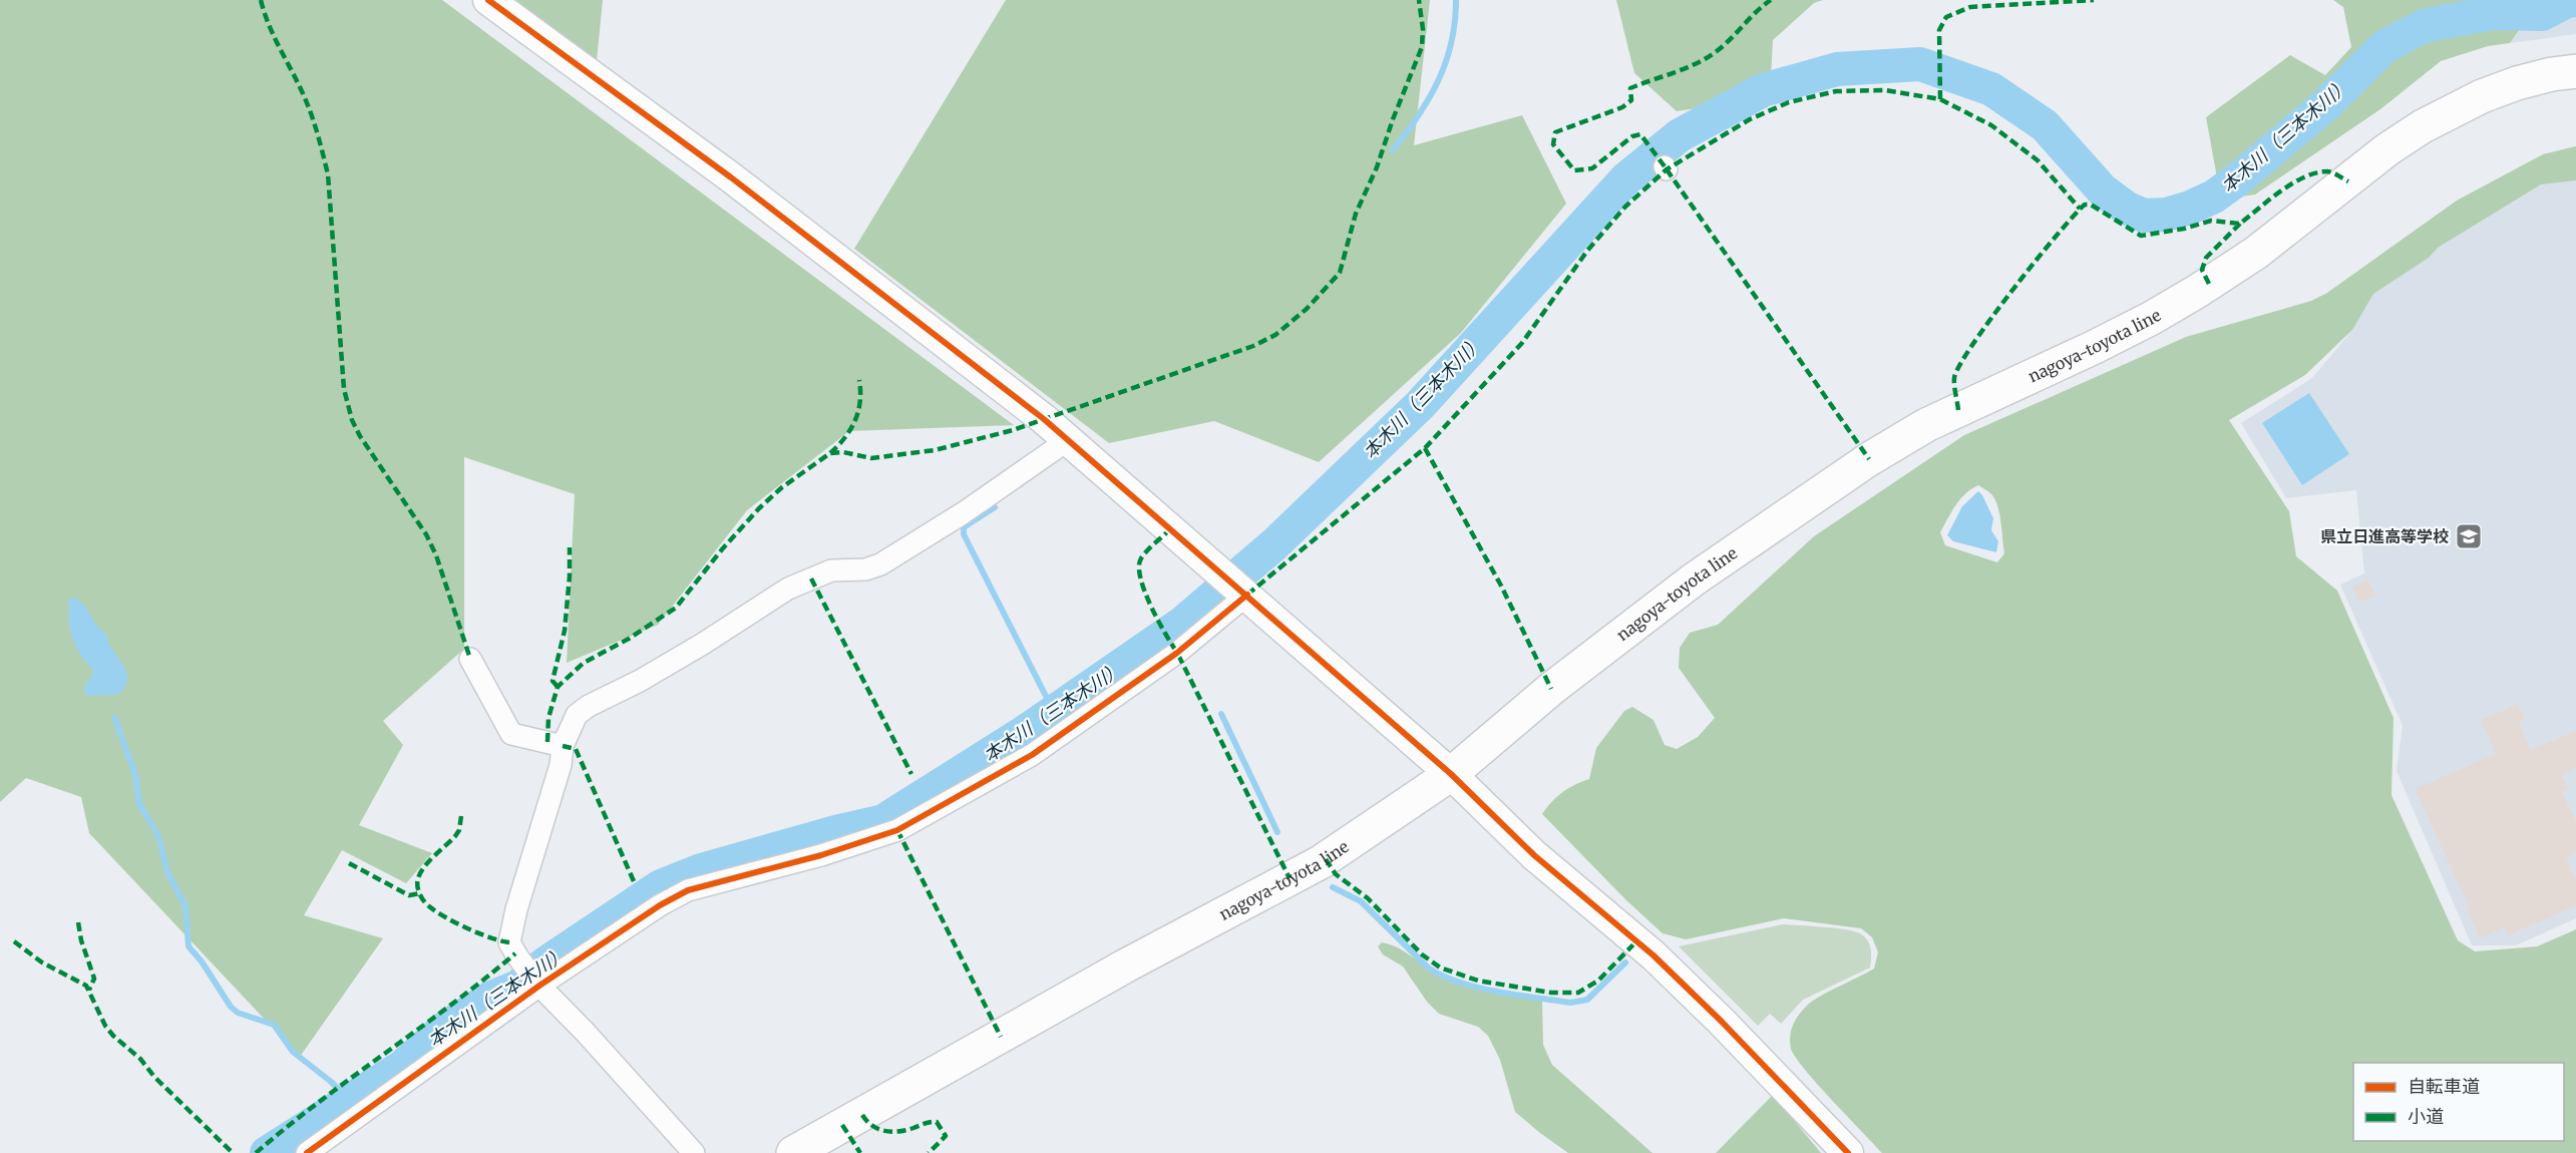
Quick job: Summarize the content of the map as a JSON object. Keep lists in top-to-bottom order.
{
  "streets": {
    "main road": ["nagoya-toyota line"]
  },
  "water": ["本木川（三本木川）"],
  "places": {
    "school or university": ["県立日進高等学校"]
  },
  "legend": ["自転車道", "小道"]
}
